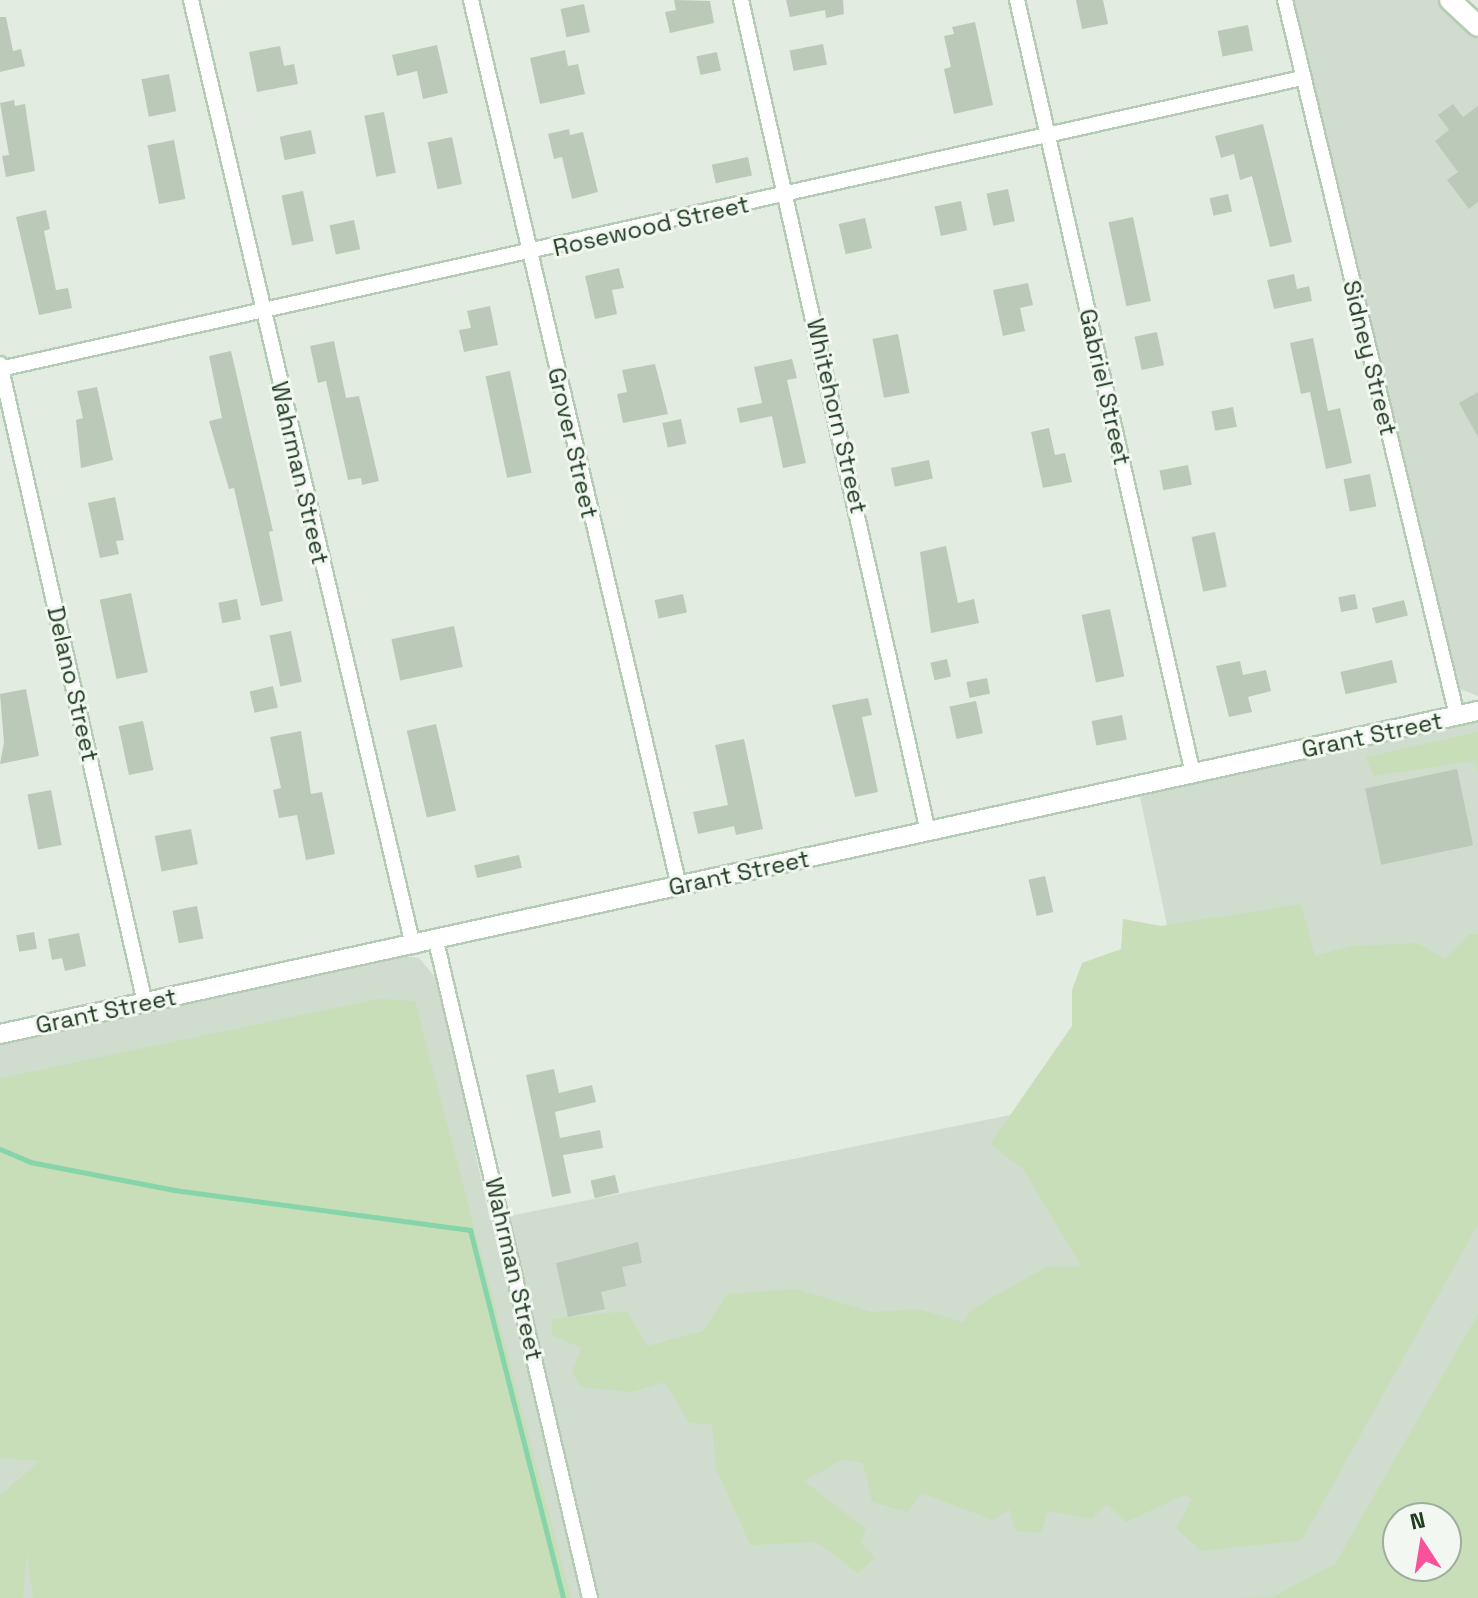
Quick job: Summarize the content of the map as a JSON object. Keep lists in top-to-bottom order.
{
  "streets": {
    "street": [
      "Rosewood Street",
      "Sidney Street",
      "Gabriel Street",
      "Whitehorn Street",
      "Grover Street",
      "Wahrman Street",
      "Delano Street",
      "Grant Street"
    ]
  },
  "crossings": [
    ["Rosewood Street", "Sidney Street"],
    ["Rosewood Street", "Gabriel Street"],
    ["Rosewood Street", "Whitehorn Street"],
    ["Rosewood Street", "Grover Street"],
    ["Rosewood Street", "Wahrman Street"],
    ["Rosewood Street", "Delano Street"],
    ["Sidney Street", "Grant Street"],
    ["Gabriel Street", "Grant Street"],
    ["Whitehorn Street", "Grant Street"],
    ["Grover Street", "Grant Street"],
    ["Wahrman Street", "Grant Street"],
    ["Delano Street", "Grant Street"]
  ],
  "north": "top"
}
